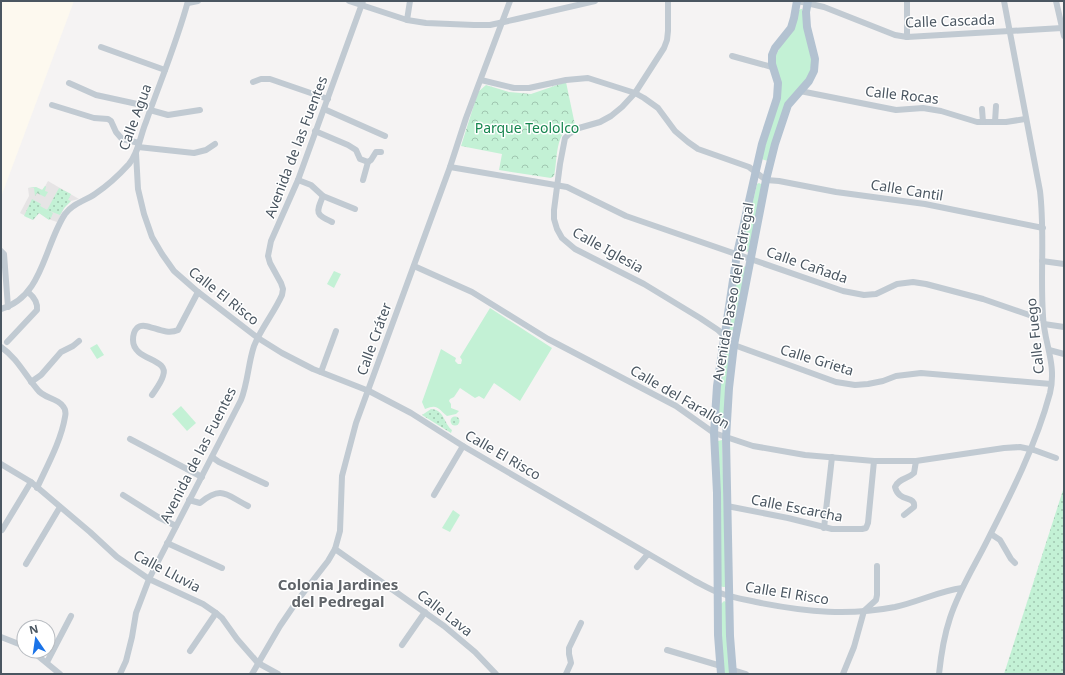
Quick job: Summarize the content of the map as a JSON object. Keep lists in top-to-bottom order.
{
  "streets": {
    "main road": ["Avenida Paseo del Pedregal"],
    "street": [
      "Calle Cascada",
      "Calle Rocas",
      "Calle Agua",
      "Avenida de las Fuentes",
      "Calle Cantil",
      "Calle Iglesia",
      "Calle Cañada",
      "Calle El Risco",
      "Calle Fuego",
      "Calle Cráter",
      "Calle Grieta",
      "Calle del Farallón",
      "Calle Escarcha",
      "Calle Lluvia",
      "Calle Lava"
    ]
  },
  "crossings": [
    ["Calle Cascada", "Avenida Paseo del Pedregal"],
    ["Calle Cascada", "Calle Fuego"],
    ["Calle Rocas", "Avenida Paseo del Pedregal"],
    ["Calle Rocas", "Calle Fuego"],
    ["Calle Agua", "Calle El Risco"],
    ["Avenida de las Fuentes", "Calle El Risco"],
    ["Avenida de las Fuentes", "Calle Lluvia"],
    ["Calle Cantil", "Avenida Paseo del Pedregal"],
    ["Calle Cantil", "Calle Fuego"],
    ["Calle Iglesia", "Calle Cañada"],
    ["Calle Iglesia", "Avenida Paseo del Pedregal"],
    ["Calle Iglesia", "Calle Grieta"],
    ["Calle Cañada", "Avenida Paseo del Pedregal"],
    ["Calle Cañada", "Calle Fuego"],
    ["Calle Cañada", "Calle Cráter"],
    ["Avenida Paseo del Pedregal", "Calle El Risco"],
    ["Avenida Paseo del Pedregal", "Calle Grieta"],
    ["Avenida Paseo del Pedregal", "Calle del Farallón"],
    ["Avenida Paseo del Pedregal", "Calle Escarcha"],
    ["Calle El Risco", "Calle Fuego"],
    ["Calle El Risco", "Calle Cráter"],
    ["Calle Fuego", "Calle Grieta"],
    ["Calle Fuego", "Calle del Farallón"],
    ["Calle Cráter", "Calle del Farallón"],
    ["Calle Cráter", "Calle Lluvia"],
    ["Calle Cráter", "Calle Lava"],
    ["Calle del Farallón", "Calle Escarcha"]
  ],
  "districts": ["Colonia Jardines del Pedregal"],
  "parks": ["Parque Teololco"],
  "north": "top"
}
